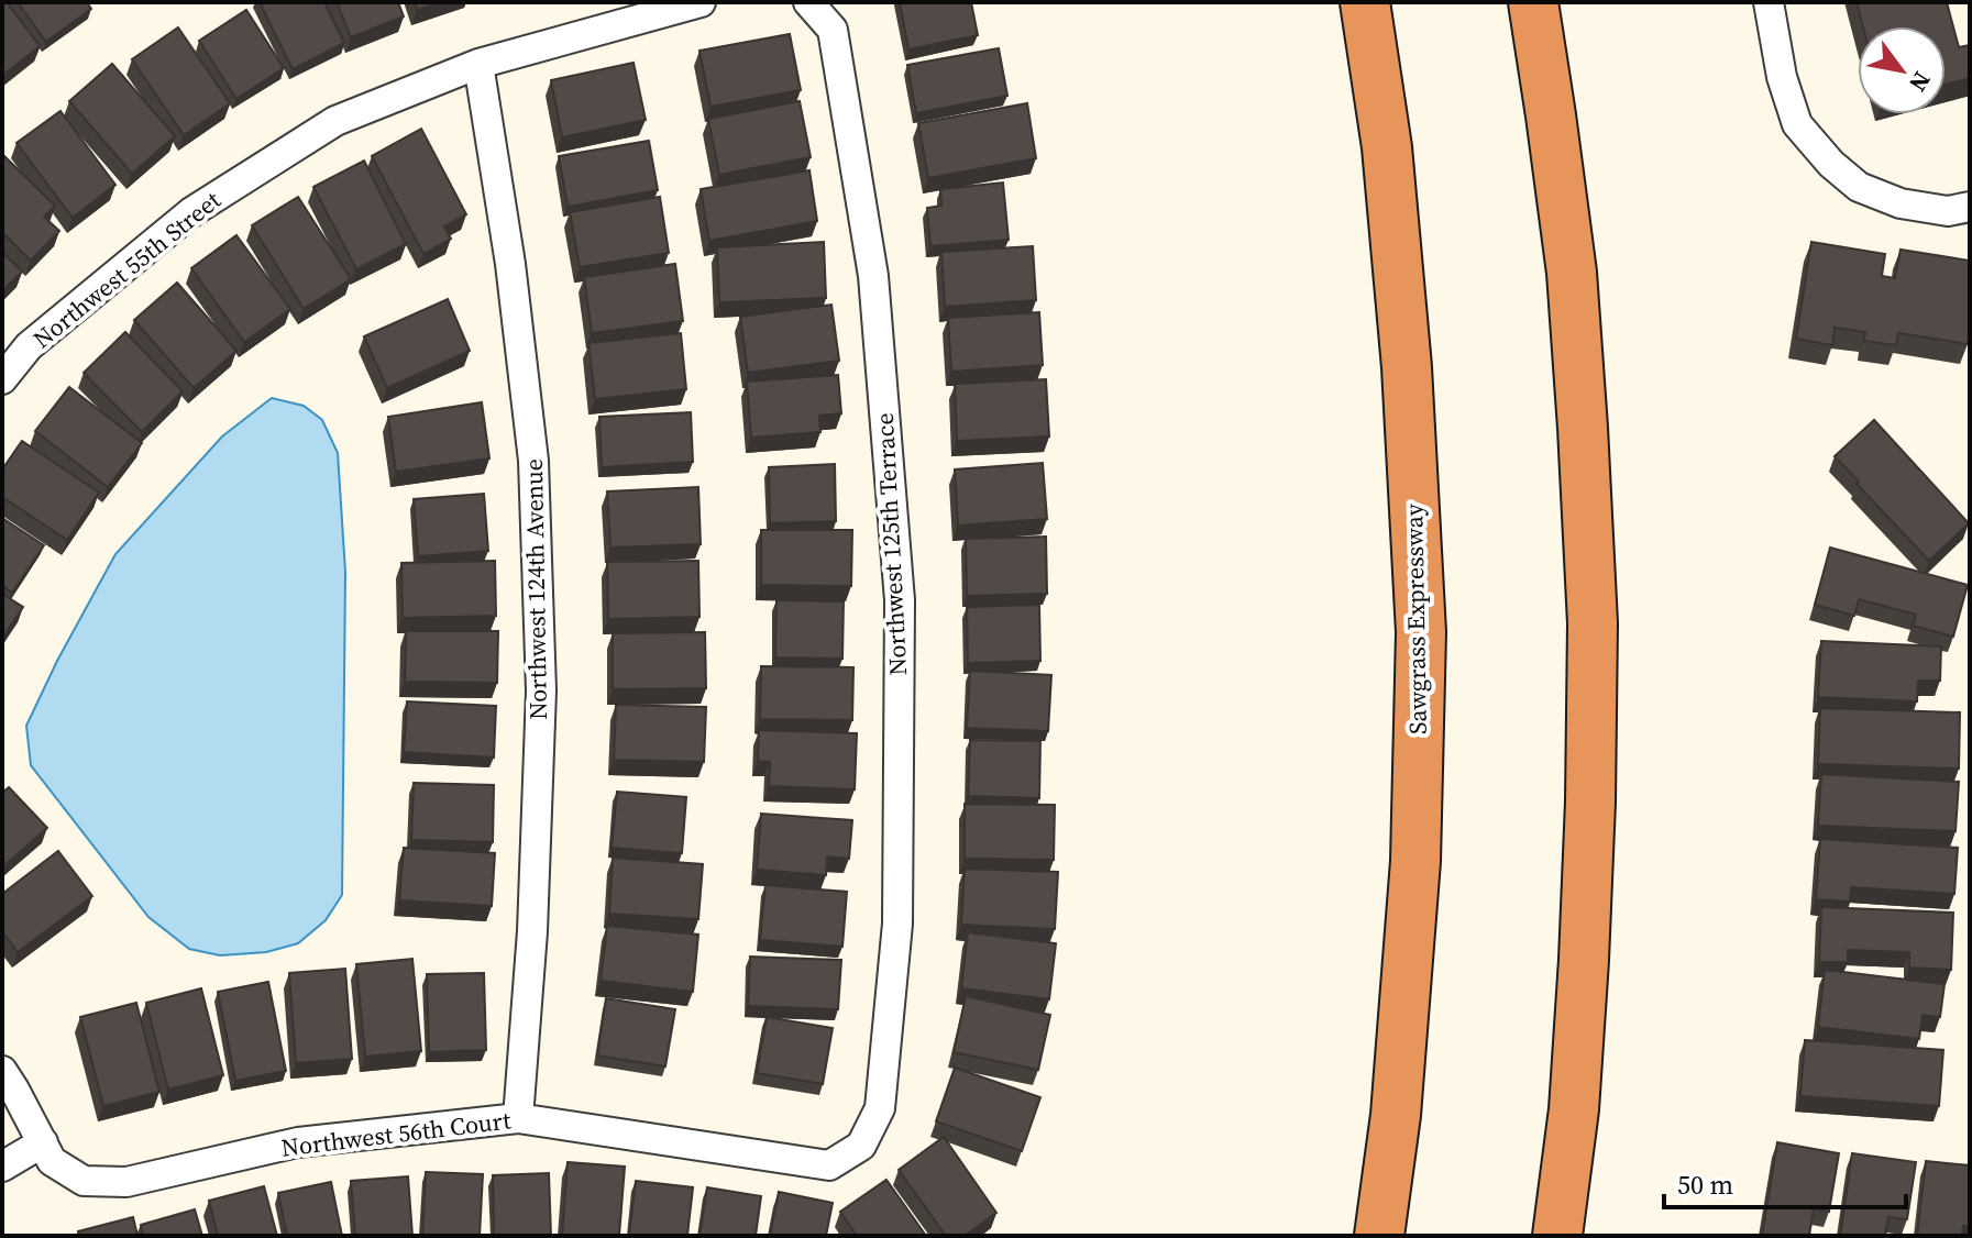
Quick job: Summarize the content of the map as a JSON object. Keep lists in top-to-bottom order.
{
  "streets": {
    "highway": ["Sawgrass Expressway"],
    "street": [
      "Northwest 55th Street",
      "Northwest 125th Terrace",
      "Northwest 124th Avenue",
      "Northwest 56th Court"
    ]
  },
  "crossings": [
    ["Northwest 55th Street", "Northwest 124th Avenue"],
    ["Northwest 125th Terrace", "Northwest 56th Court"],
    ["Northwest 124th Avenue", "Northwest 56th Court"]
  ],
  "scale_bar": "50 m",
  "north": "bottom right"
}
